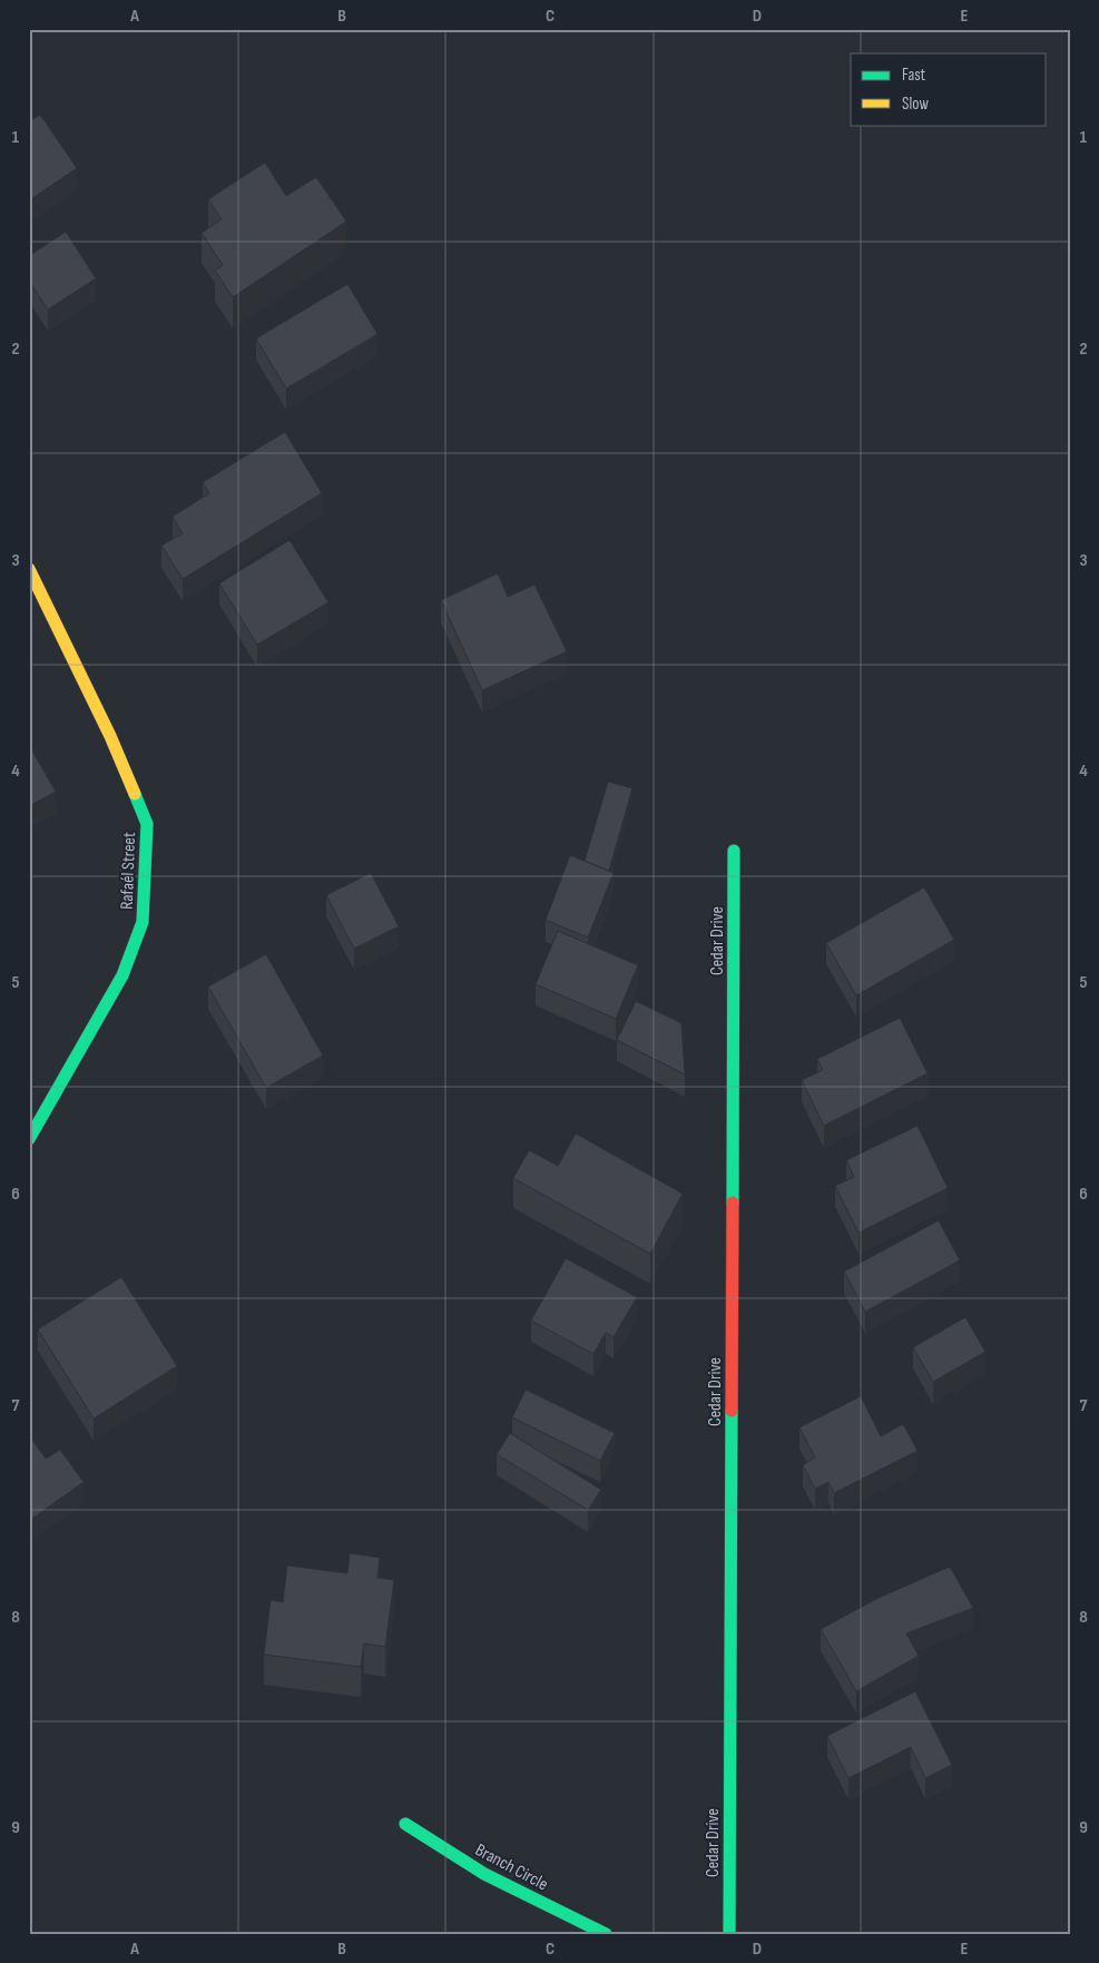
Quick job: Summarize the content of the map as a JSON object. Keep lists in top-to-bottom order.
{
  "streets": {
    "street": ["Rafaél Street", "Cedar Drive", "Branch Circle"]
  },
  "legend": ["Fast", "Slow"],
  "grid": {
    "columns": [
      "A",
      "B",
      "C",
      "D",
      "E"
    ],
    "rows": [
      "1",
      "2",
      "3",
      "4",
      "5",
      "6",
      "7",
      "8",
      "9"
    ]
  }
}
